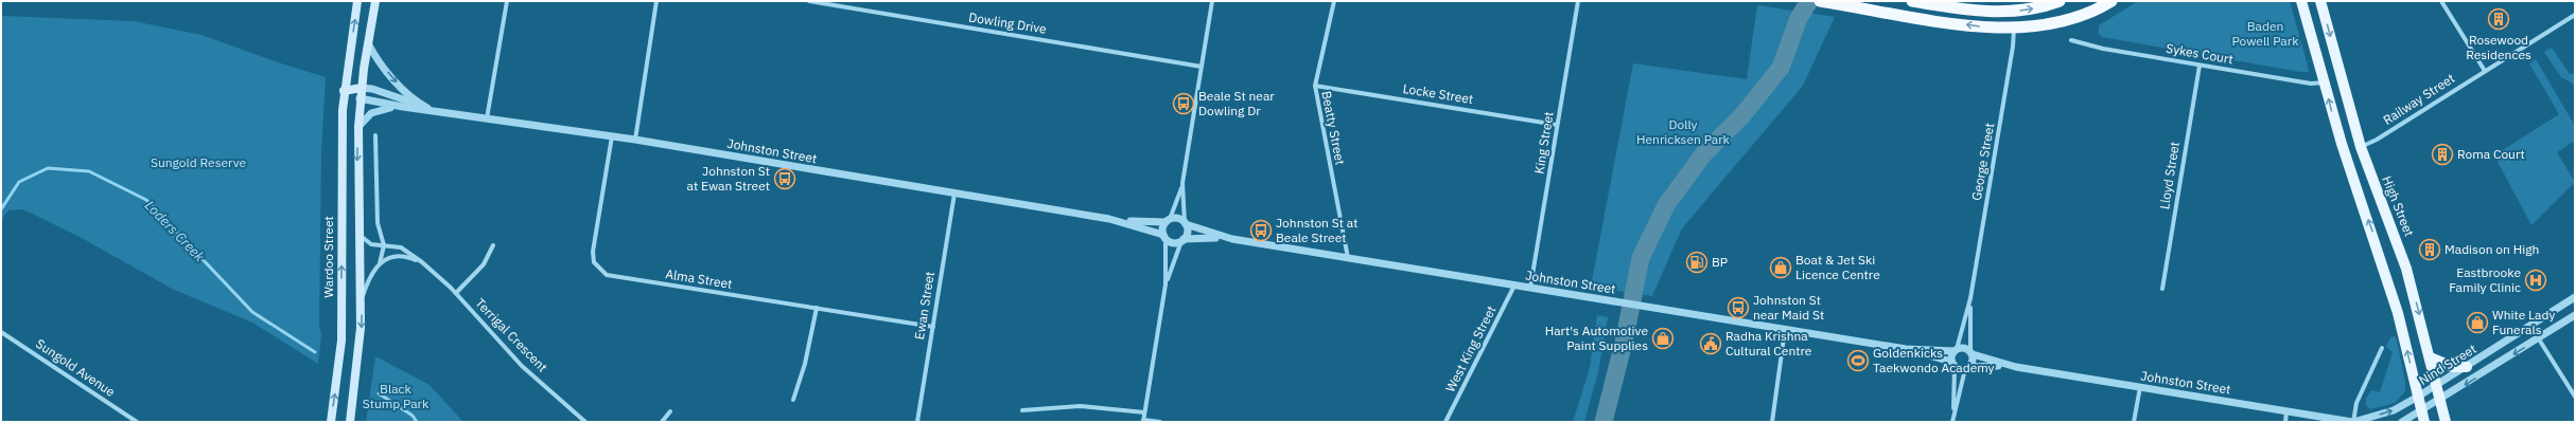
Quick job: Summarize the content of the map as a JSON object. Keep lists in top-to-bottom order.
{
  "streets": {
    "main road": ["High Street", "Wardoo Street"],
    "street": [
      "Dowling Drive",
      "Sykes Court",
      "Locke Street",
      "Railway Street",
      "Beatty Street",
      "King Street",
      "Johnston Street",
      "George Street",
      "Lloyd Street",
      "Alma Street",
      "Ewan Street",
      "Terrigal Crescent",
      "West King Street",
      "Nind Street",
      "Sungold Avenue"
    ]
  },
  "crossings": [
    ["Sykes Court", "Lloyd Street"],
    ["Locke Street", "Beatty Street"],
    ["Locke Street", "King Street"],
    ["Railway Street", "High Street"],
    ["Beatty Street", "Johnston Street"],
    ["King Street", "Johnston Street"],
    ["Johnston Street", "George Street"],
    ["Johnston Street", "Alma Street"],
    ["Johnston Street", "Ewan Street"],
    ["Johnston Street", "West King Street"],
    ["Johnston Street", "Nind Street"],
    ["High Street", "Nind Street"],
    ["Alma Street", "Ewan Street"]
  ],
  "water": ["Loders Creek"],
  "parks": [
    "Baden Powell Park",
    "Dolly Henricksen Park",
    "Sungold Reserve",
    "Black Stump Park"
  ],
  "places": {
    "building": ["Rosewood Residences", "Roma Court", "Madison on High"],
    "bus stop": [
      "Beale St near Dowling Dr",
      "Johnston St at Ewan Street",
      "Johnston St at Beale Street",
      "Johnston St near Maid St"
    ],
    "fuel station": ["BP"],
    "shop": ["Boat & Jet Ski Licence Centre", "White Lady Funerals", "Hart's Automotive Paint Supplies"],
    "hospital": ["Eastbrooke Family Clinic"],
    "public building": ["Radha Krishna Cultural Centre"],
    "sports": ["Goldenkicks Taekwondo Academy"]
  }
}
